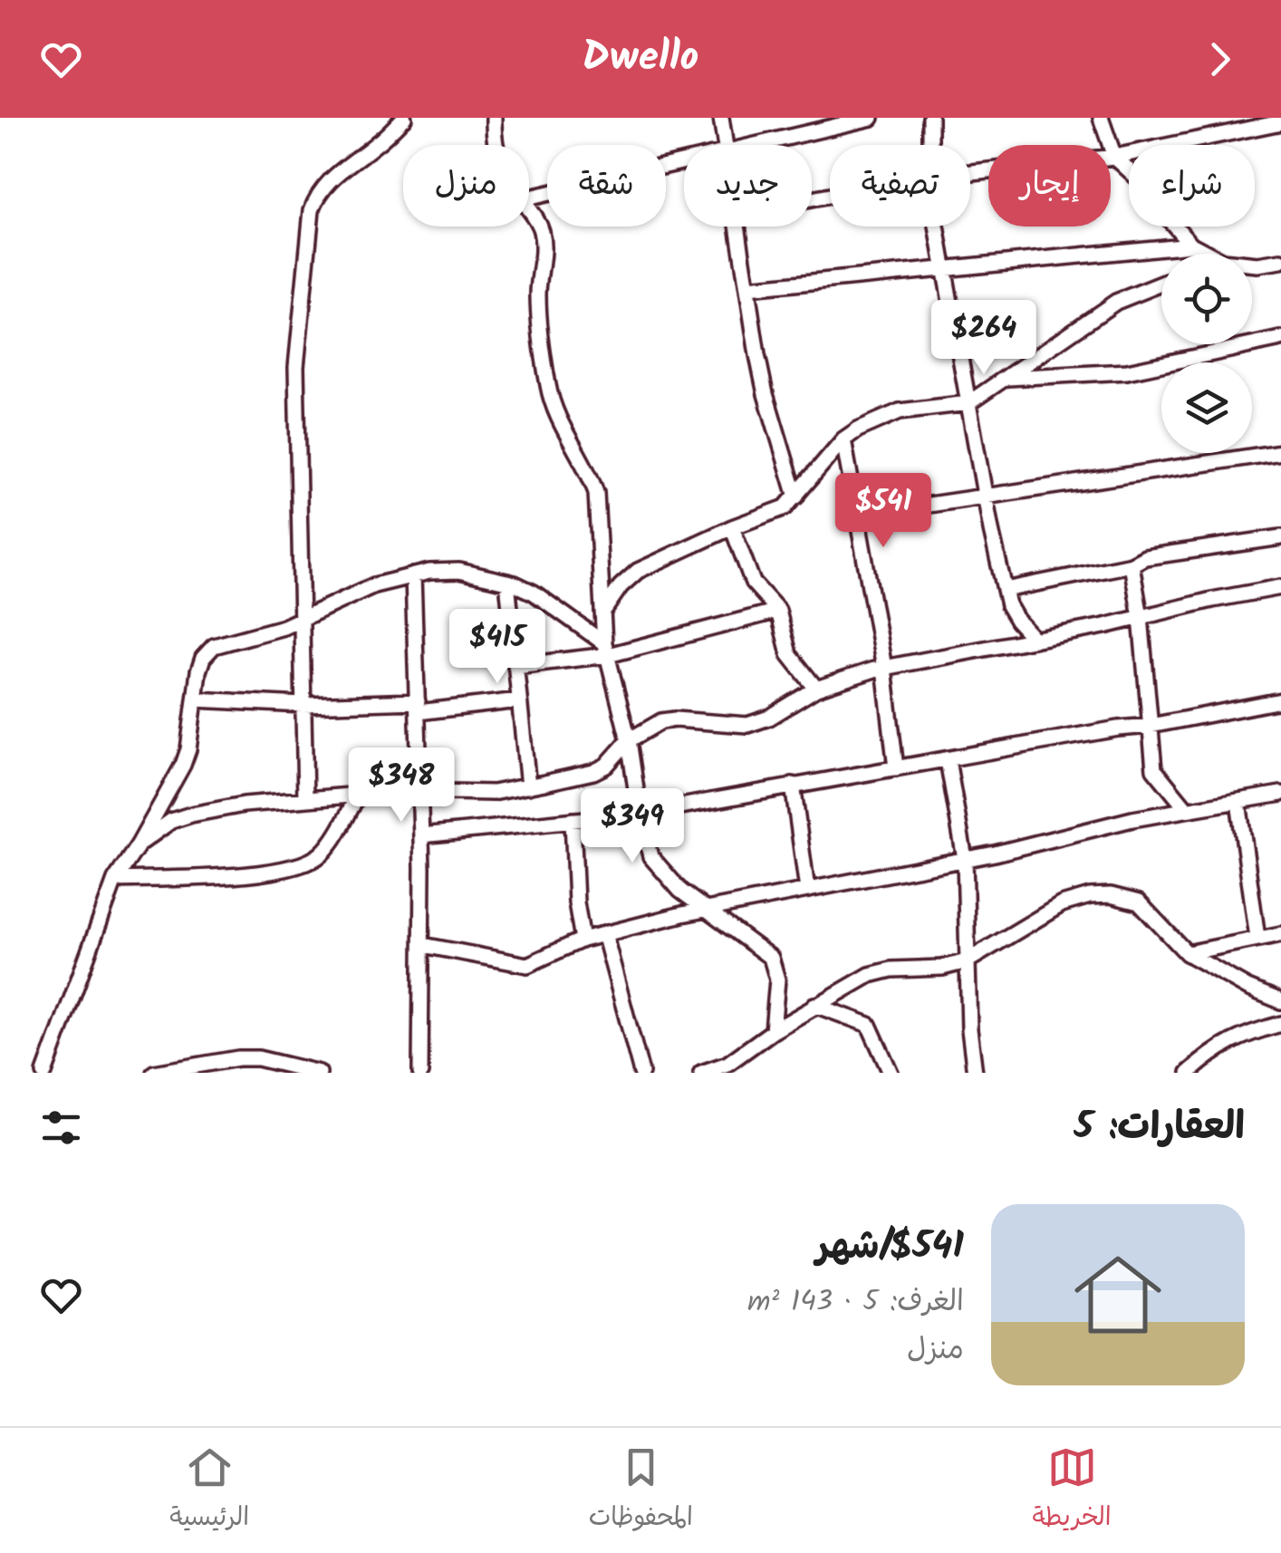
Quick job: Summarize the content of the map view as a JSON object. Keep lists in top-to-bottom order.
{
  "page": {
    "header": "Dwello",
    "chip": [
      "شراء",
      "إيجار",
      "تصفية",
      "جديد",
      "شقة",
      "منزل"
    ],
    "price": [
      "$264",
      "$541",
      "$415",
      "$348",
      "$349"
    ],
    "heading": "العقارات: 5",
    "list": [
      {
        "name": "$541/شهر",
        "note": "الغرف: 5 · 143 m² · منزل"
      }
    ],
    "tabs": ["الخريطة", "المحفوظات", "الرئيسية"]
  }
}
